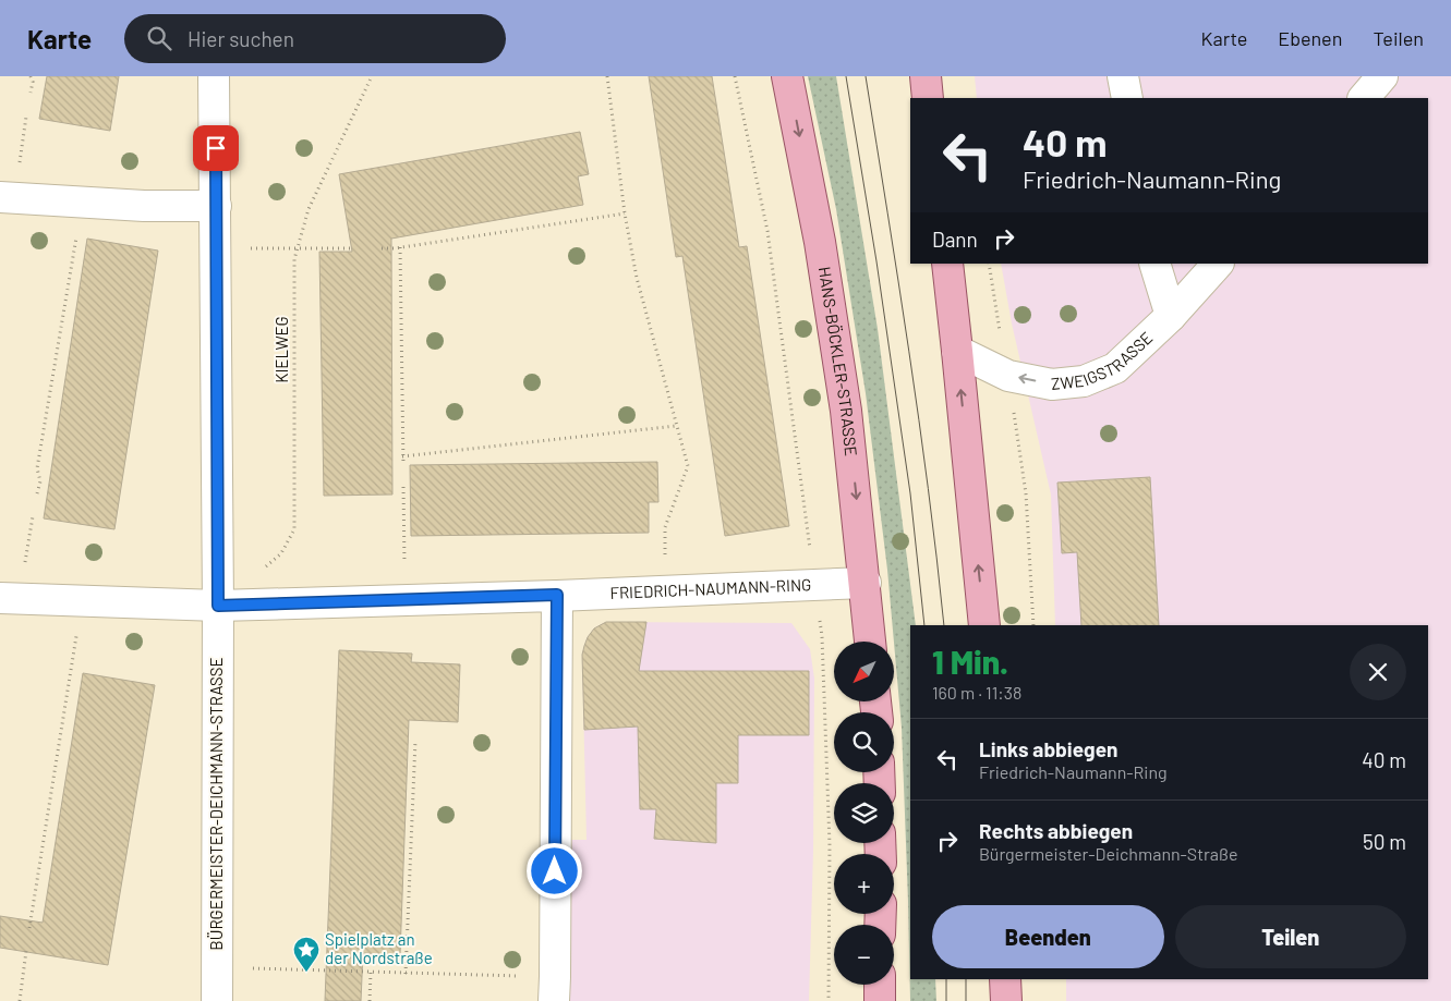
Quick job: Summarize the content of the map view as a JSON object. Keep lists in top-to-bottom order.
{
  "streets": {
    "main road": ["HANS-BÖCKLER-STRASSE"],
    "street": ["ZWEIGSTRASSE", "FRIEDRICH-NAUMANN-RING", "BÜRGERMEISTER-DEICHMANN-STRASSE"],
    "path": ["KIELWEG"]
  },
  "crossings": [
    ["HANS-BÖCKLER-STRASSE", "FRIEDRICH-NAUMANN-RING"],
    ["FRIEDRICH-NAUMANN-RING", "BÜRGERMEISTER-DEICHMANN-STRASSE"]
  ],
  "one_way": ["ZWEIGSTRASSE"],
  "places": {
    "place": ["Spielplatz an der Nordstraße"]
  },
  "north": "bottom left",
  "page": {
    "header": "Karte",
    "search": "Hier suchen",
    "nav": ["Karte", "Ebenen", "Teilen"],
    "turn": ["40 m", "Friedrich-Naumann-Ring"],
    "then": "Dann",
    "heading": ["1 Min.", "160 m · 11:38"],
    "map_buttons": ["+", "−"],
    "list": [
      {
        "name": "Links abbiegen",
        "note": "Friedrich-Naumann-Ring",
        "value": "40 m"
      },
      {
        "name": "Rechts abbiegen",
        "note": "Bürgermeister-Deichmann-Straße",
        "value": "50 m"
      }
    ],
    "buttons": ["Beenden", "Teilen"]
  }
}
